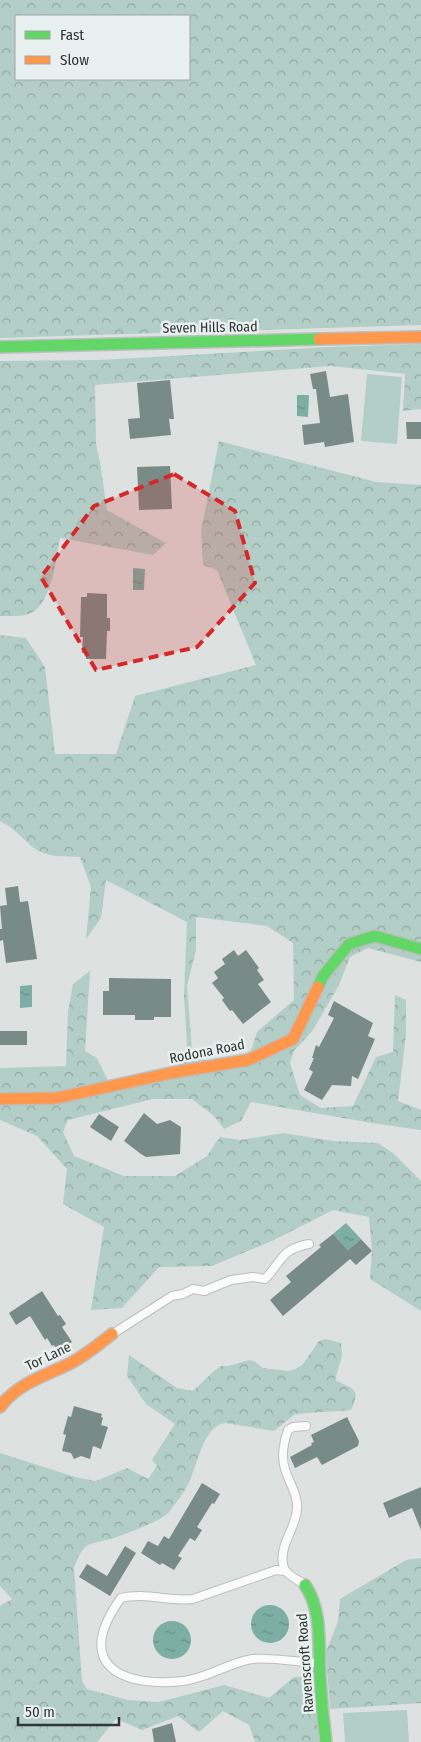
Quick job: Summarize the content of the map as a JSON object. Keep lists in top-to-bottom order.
{
  "streets": {
    "street": [
      "Seven Hills Road",
      "Rodona Road",
      "Tor Lane",
      "Ravenscroft Road"
    ]
  },
  "legend": ["Fast", "Slow"],
  "scale_bar": "50 m"
}
